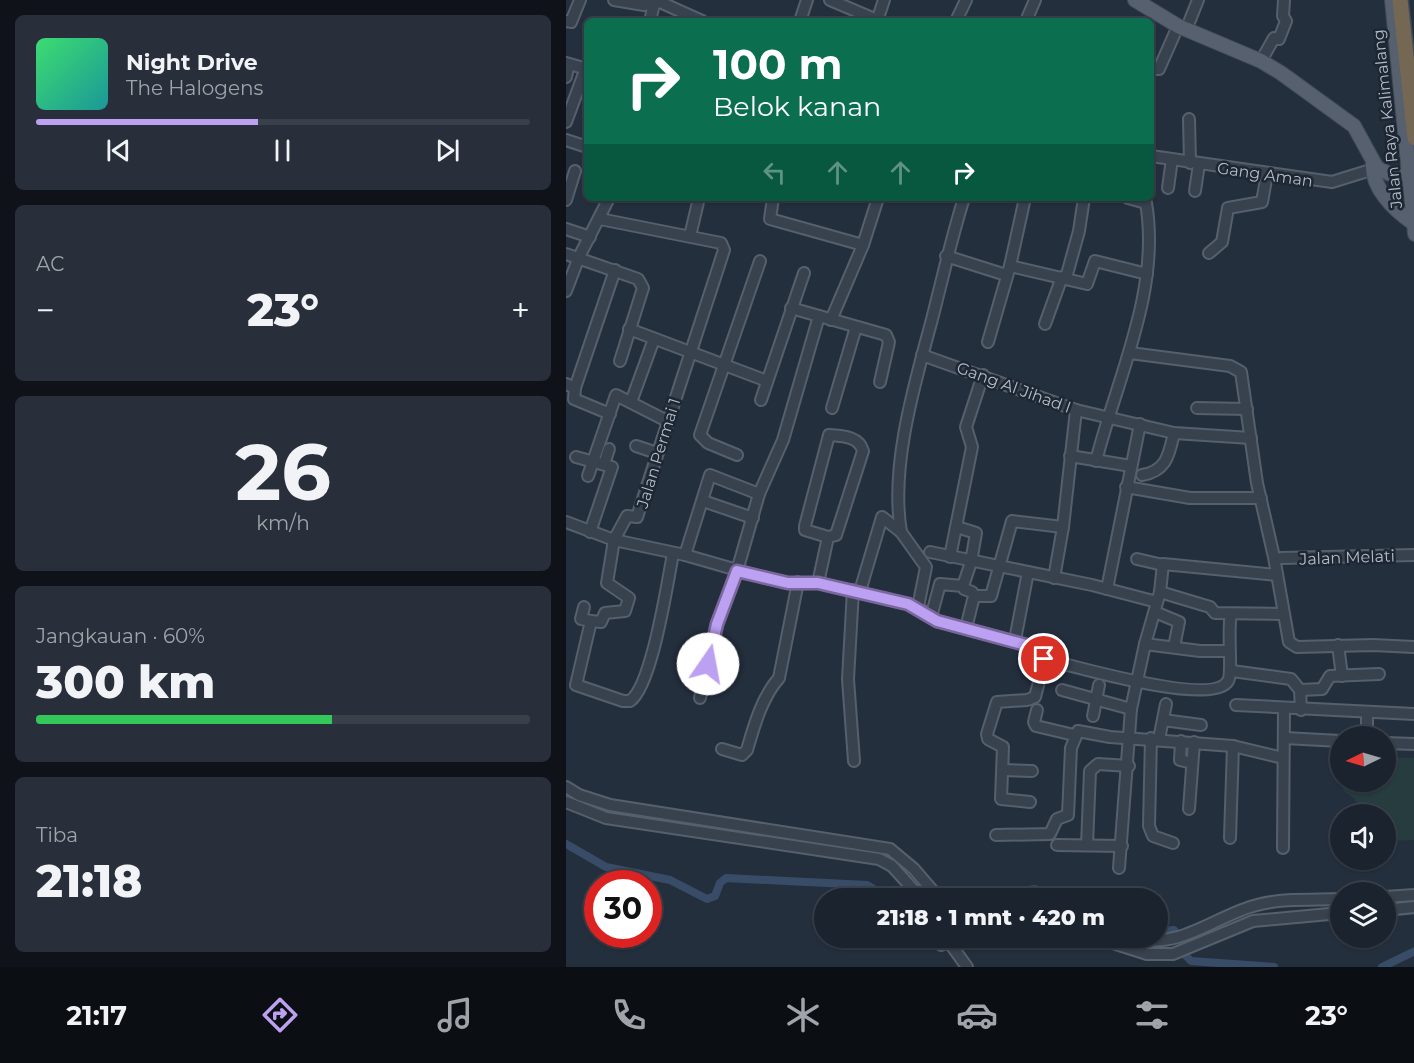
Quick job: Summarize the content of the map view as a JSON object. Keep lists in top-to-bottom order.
{
  "streets": {
    "main road": ["Jalan Raya Kalimalang"],
    "street": [
      "Gang Aman",
      "Gang Al Jihad I",
      "Jalan Permai 1",
      "Jalan Melati"
    ]
  },
  "north": "left",
  "page": {
    "turn": ["100 m", "Belok kanan"],
    "song": ["Night Drive", "The Halogens"],
    "tile": [
      "AC",
      ["26", "km/h"],
      ["Jangkauan · 60%", "300 km"],
      ["Tiba", "21:18"]
    ],
    "heat": ["−", "23°", "+"],
    "limit": "30",
    "trip": "21:18 · 1 mnt · 420 m",
    "tabs": ["21:17", "23°"]
  }
}
